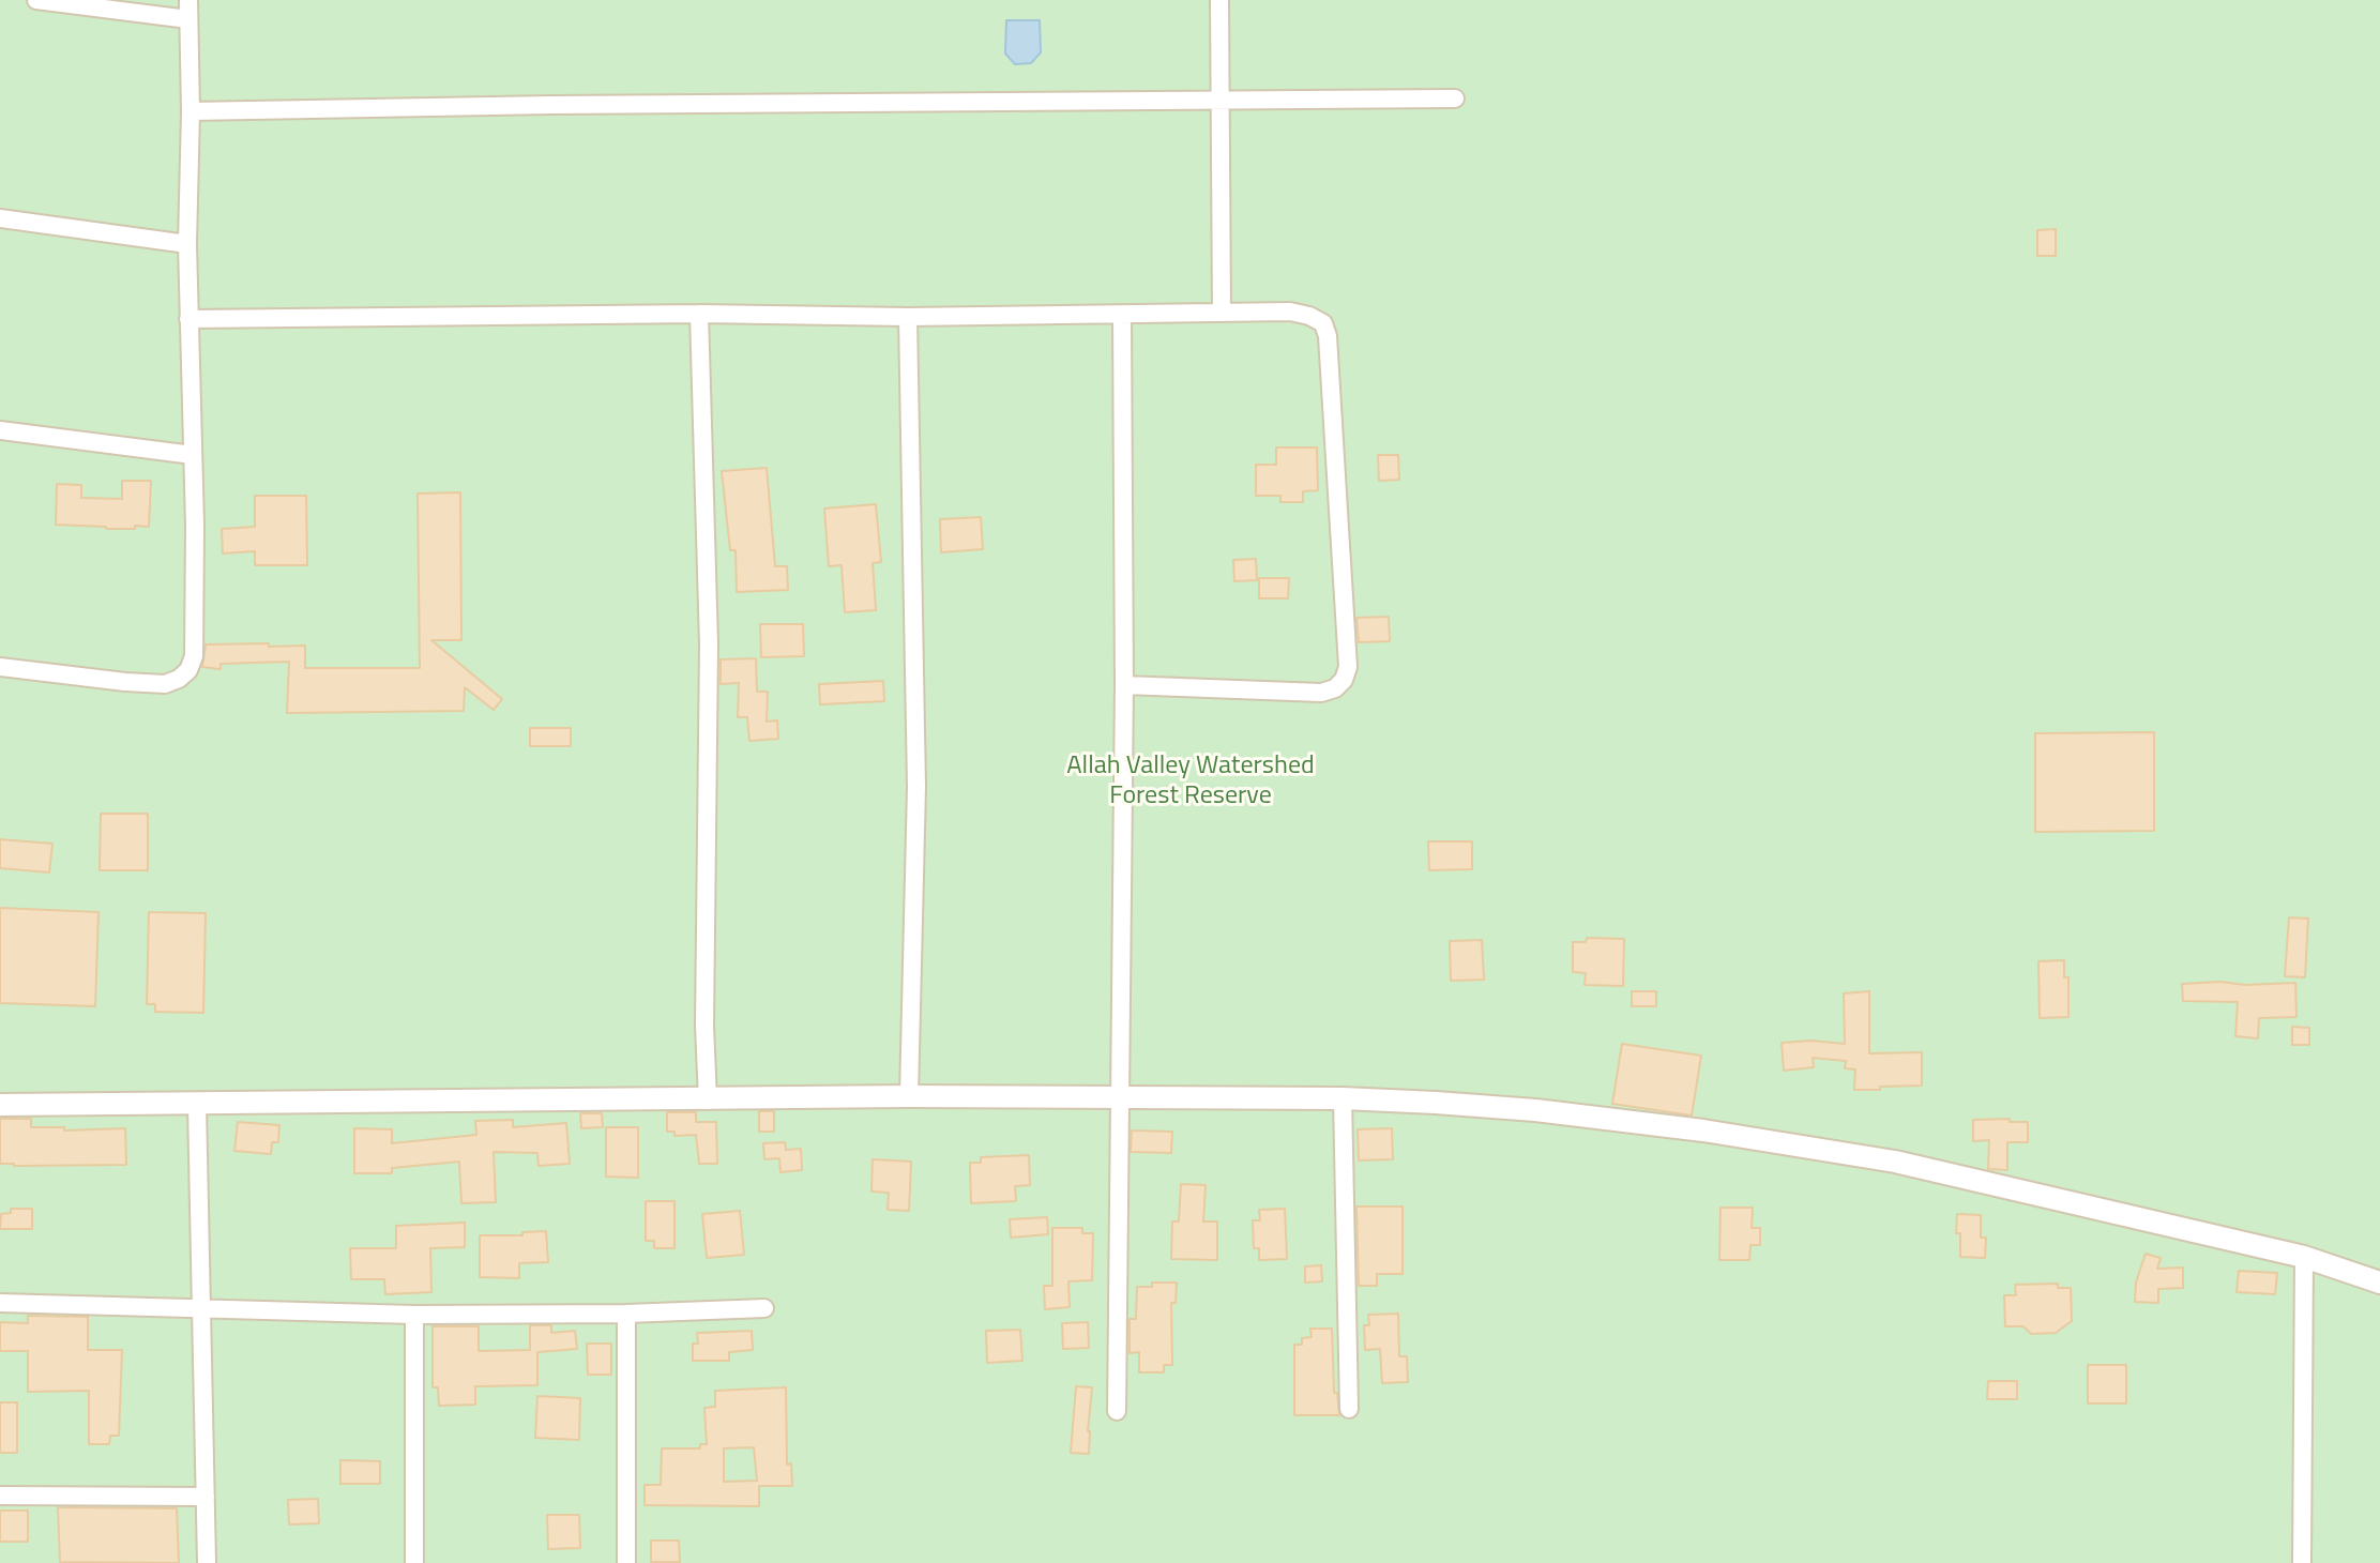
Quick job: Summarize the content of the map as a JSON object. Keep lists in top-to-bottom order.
{
  "parks": ["Allah Valley Watershed Forest Reserve"]
}
